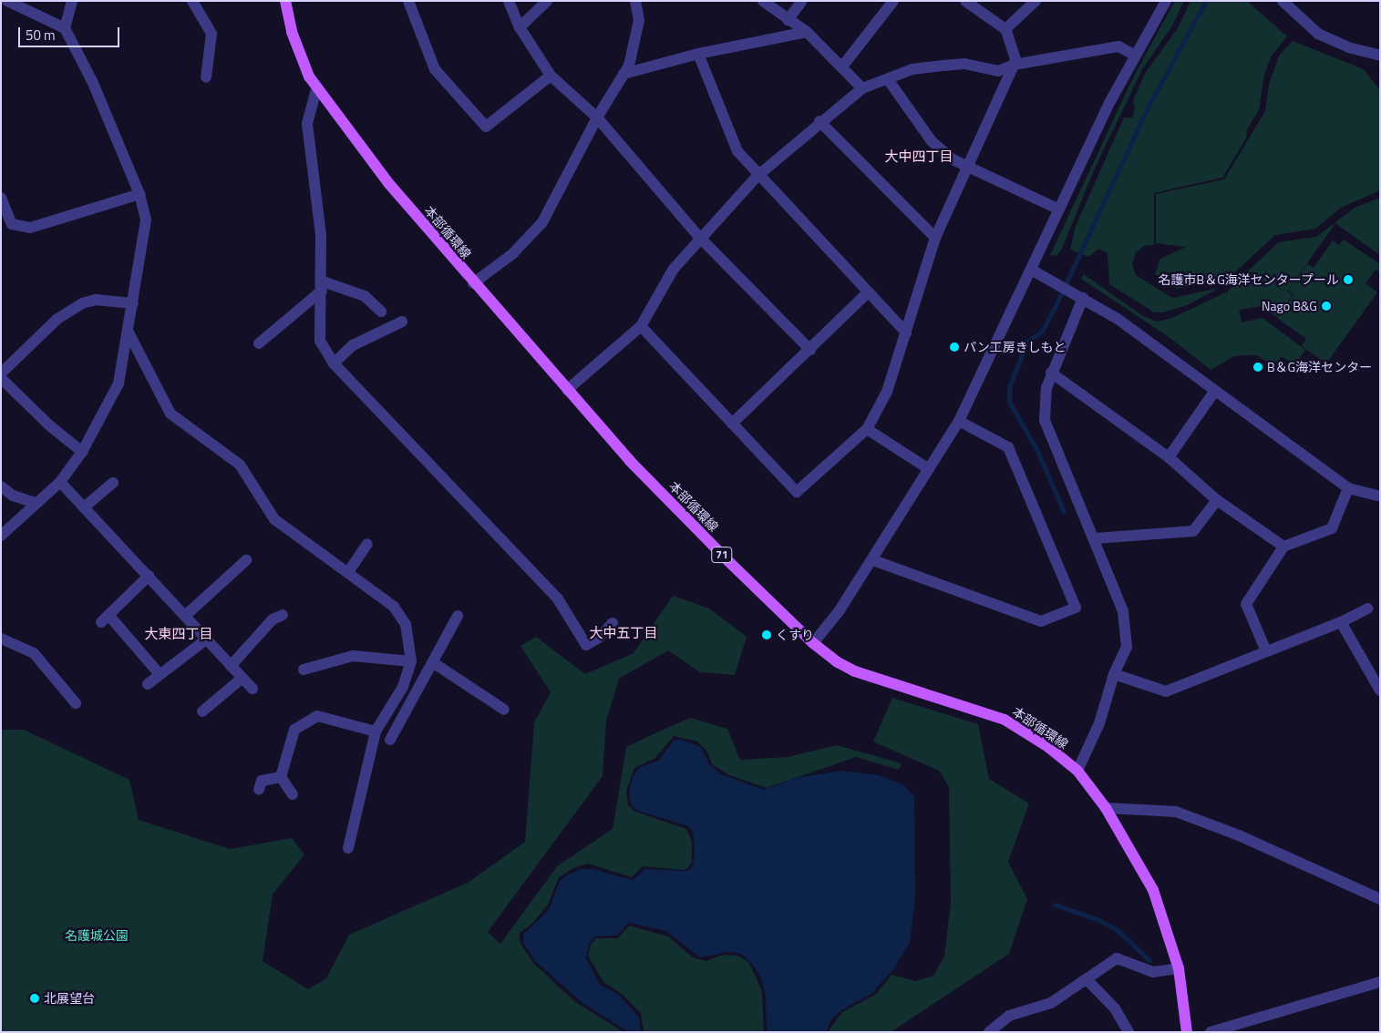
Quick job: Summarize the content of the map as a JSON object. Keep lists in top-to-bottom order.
{
  "streets": {
    "main road": ["本部循環線", "71"]
  },
  "districts": ["大中四丁目", "大中五丁目", "大東四丁目"],
  "parks": ["名護城公園"],
  "places": [
    "名護市B＆G海洋センタープール",
    "Nago B&G",
    "パン工房きしもと",
    "B＆G海洋センター",
    "くすり",
    "北展望台"
  ],
  "scale_bar": "50 m"
}
